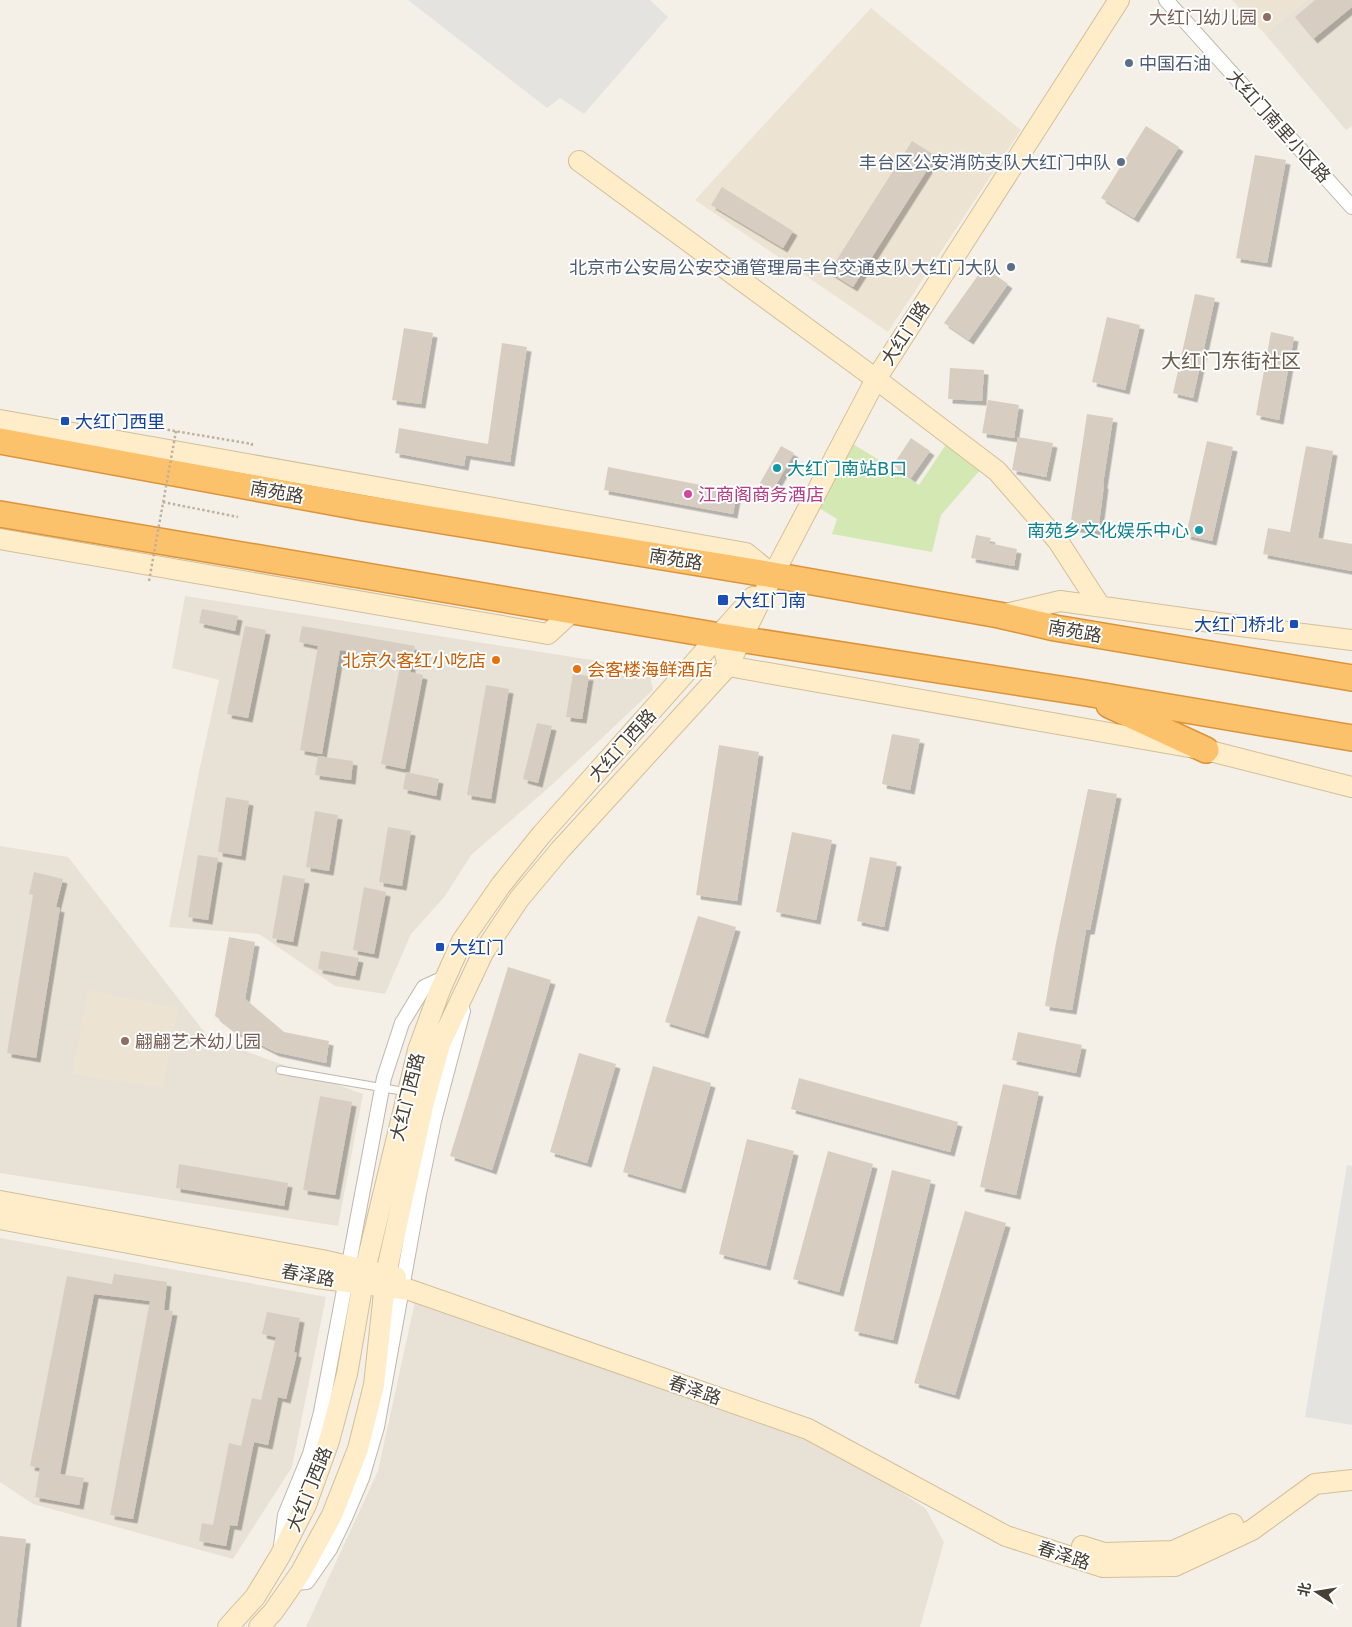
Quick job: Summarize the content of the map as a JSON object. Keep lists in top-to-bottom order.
{
  "streets": {
    "highway": ["南苑路"],
    "street": [
      "大红门南里小区路",
      "大红门路",
      "大红门西路",
      "春泽路"
    ]
  },
  "crossings": [
    ["大红门路", "南苑路"],
    ["大红门路", "大红门西路"],
    ["大红门西路", "春泽路"]
  ],
  "districts": ["大红门东街社区"],
  "places": {
    "other": [
      "大红门幼儿园",
      "中国石油",
      "丰台区公安消防支队大红门中队",
      "北京市公安局公安交通管理局丰台交通支队大红门大队",
      "大红门南站B口",
      "江商阁商务酒店",
      "南苑乡文化娱乐中心",
      "北京久客红小吃店",
      "会客楼海鲜酒店",
      "翩翩艺术幼儿园"
    ],
    "transit": [
      "大红门西里",
      "大红门南",
      "大红门桥北",
      "大红门"
    ]
  },
  "north": "left"
}
